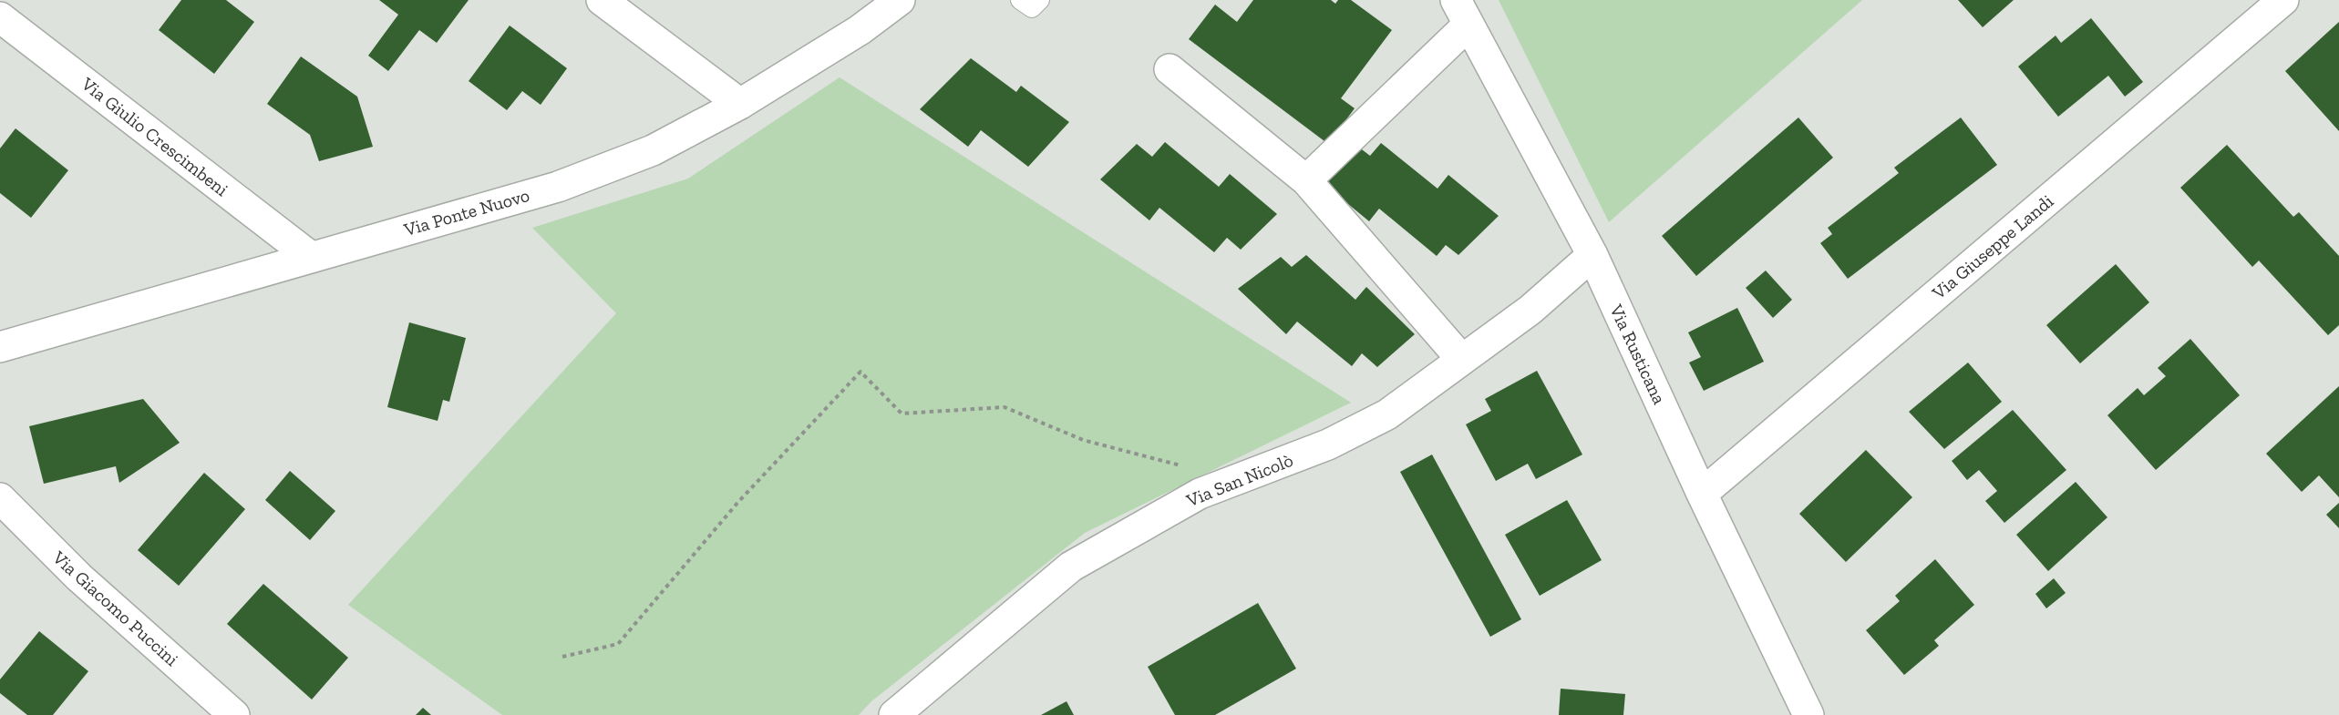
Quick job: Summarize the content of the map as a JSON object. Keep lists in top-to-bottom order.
{
  "streets": {
    "street": [
      "Via Giulio Crescimbeni",
      "Via Ponte Nuovo",
      "Via Giuseppe Landi",
      "Via Rusticana",
      "Via San Nicolò",
      "Via Giacomo Puccini"
    ]
  },
  "crossings": [
    ["Via Giulio Crescimbeni", "Via Ponte Nuovo"],
    ["Via Giuseppe Landi", "Via Rusticana"],
    ["Via Rusticana", "Via San Nicolò"]
  ]
}
